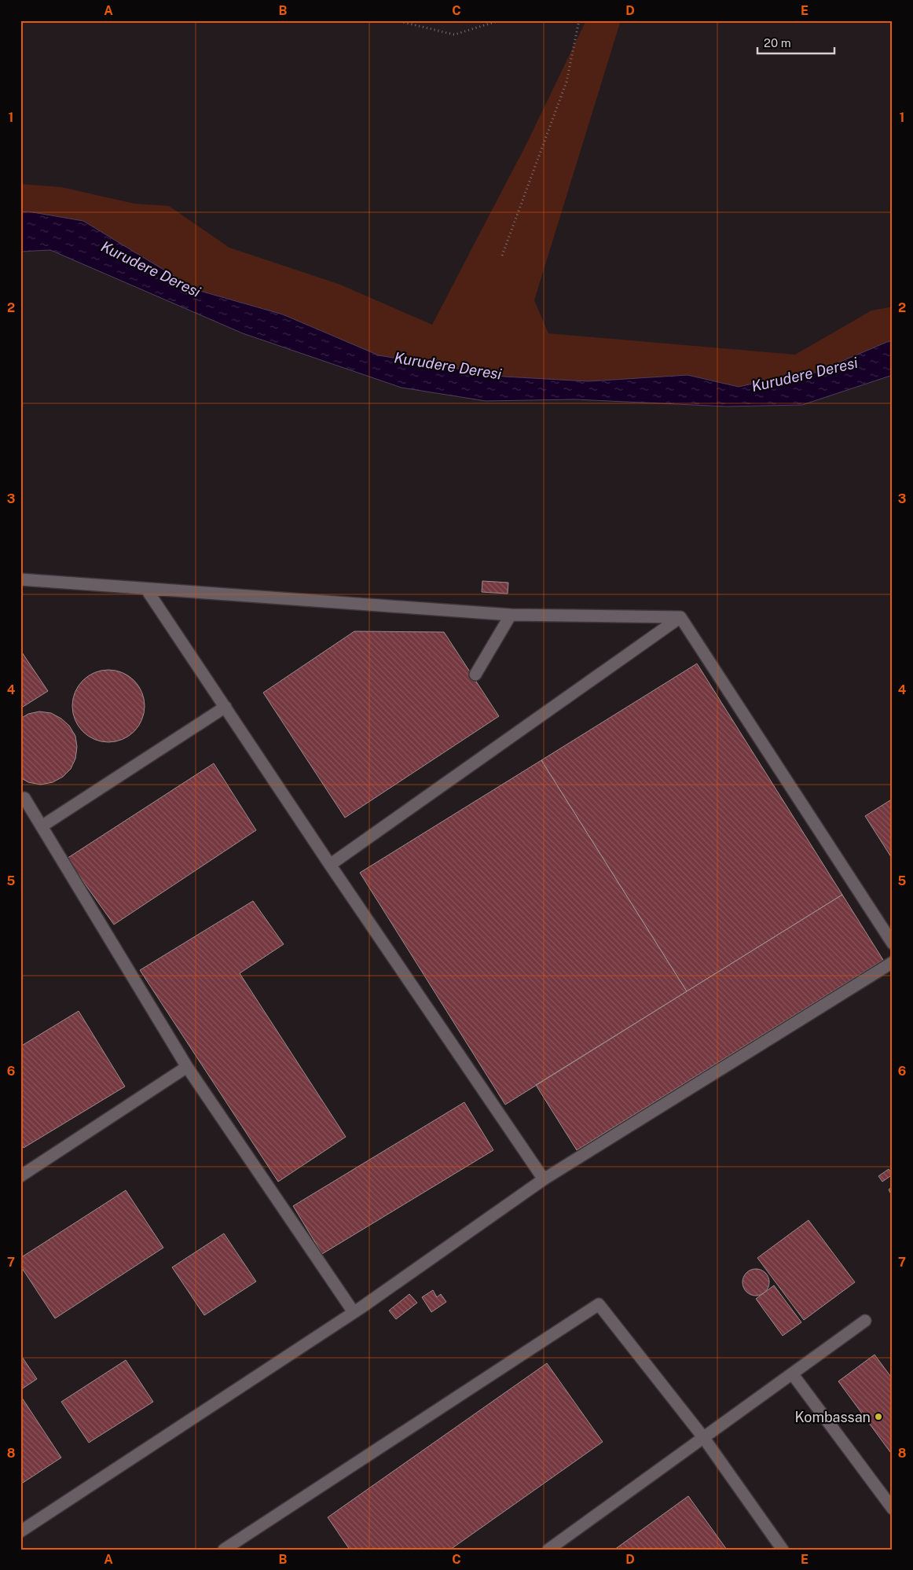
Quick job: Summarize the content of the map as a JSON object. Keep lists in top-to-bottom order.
{
  "water": ["Kurudere Deresi"],
  "places": ["Kombassan"],
  "scale_bar": "20 m",
  "grid": {
    "columns": [
      "A",
      "B",
      "C",
      "D",
      "E"
    ],
    "rows": [
      "1",
      "2",
      "3",
      "4",
      "5",
      "6",
      "7",
      "8"
    ]
  }
}
